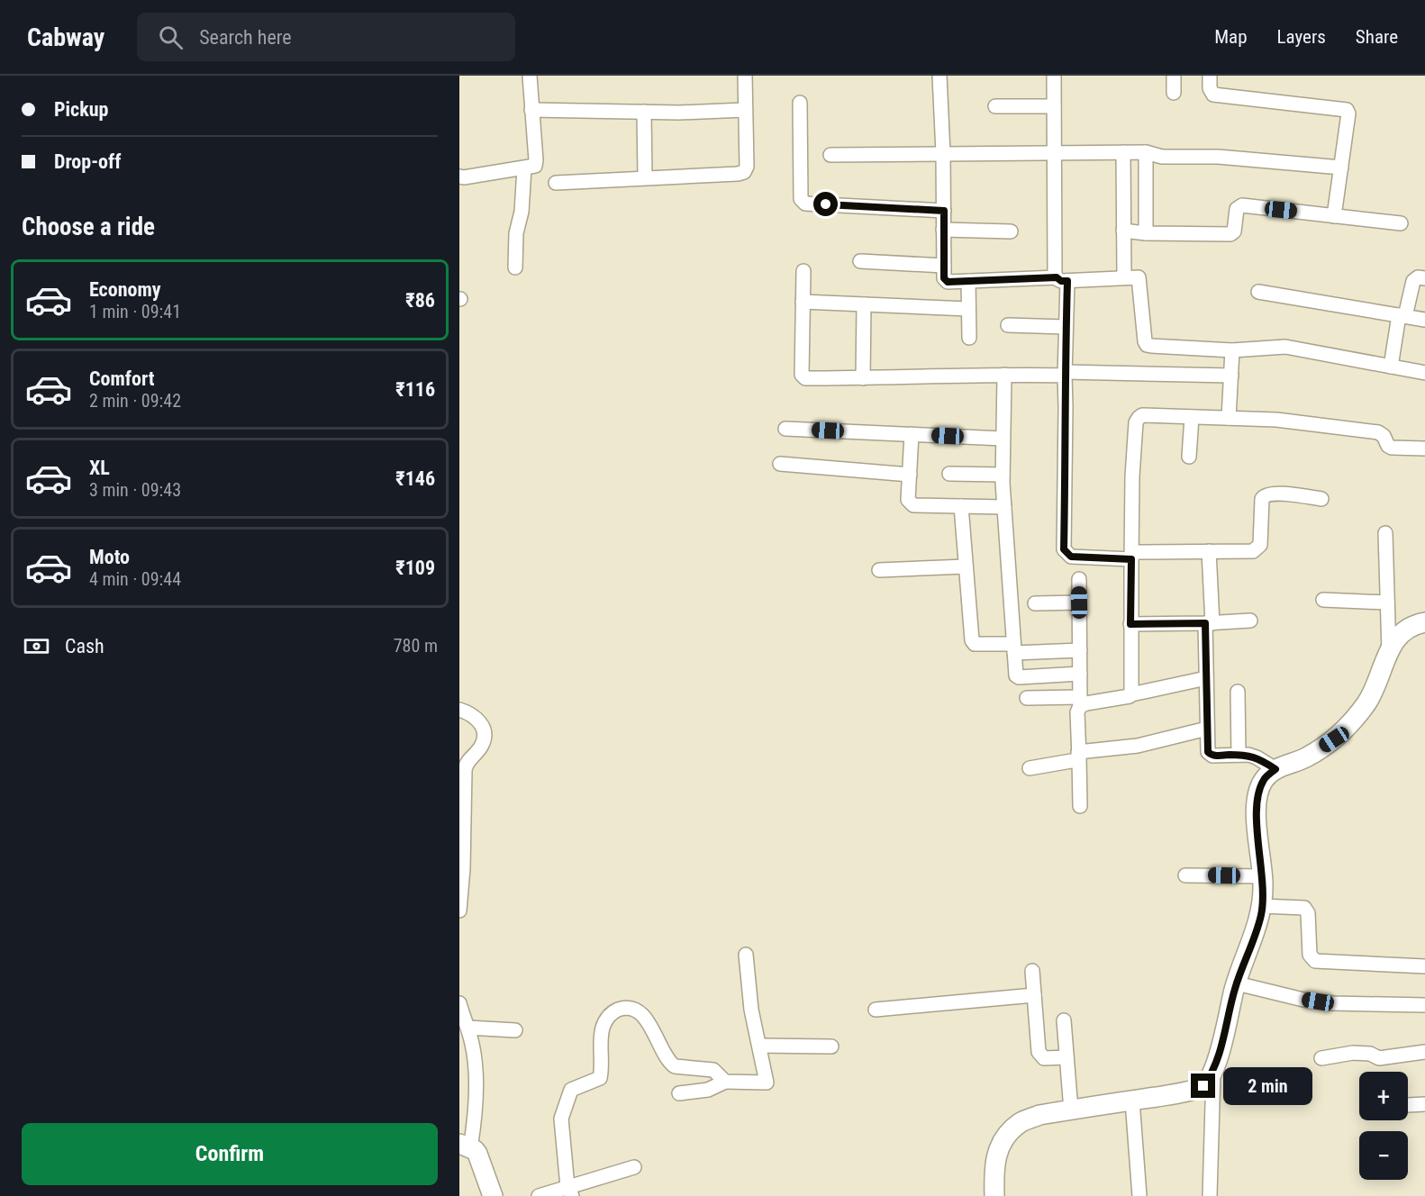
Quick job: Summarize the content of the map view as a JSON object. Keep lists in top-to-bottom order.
{
  "page": {
    "header": "Cabway",
    "search": "Search here",
    "nav": ["Map", "Layers", "Share"],
    "banner": ["Pickup", "Drop-off"],
    "heading": "Choose a ride",
    "list": [
      {
        "name": "Economy",
        "note": "1 min · 09:41",
        "value": "₹86"
      },
      {
        "name": "Comfort",
        "note": "2 min · 09:42",
        "value": "₹116"
      },
      {
        "name": "XL",
        "note": "3 min · 09:43",
        "value": "₹146"
      },
      {
        "name": "Moto",
        "note": "4 min · 09:44",
        "value": "₹109"
      }
    ],
    "pay": ["Cash", "780 m"],
    "bubble": "2 min",
    "map_buttons": ["+", "−"],
    "buttons": "Confirm"
  }
}
